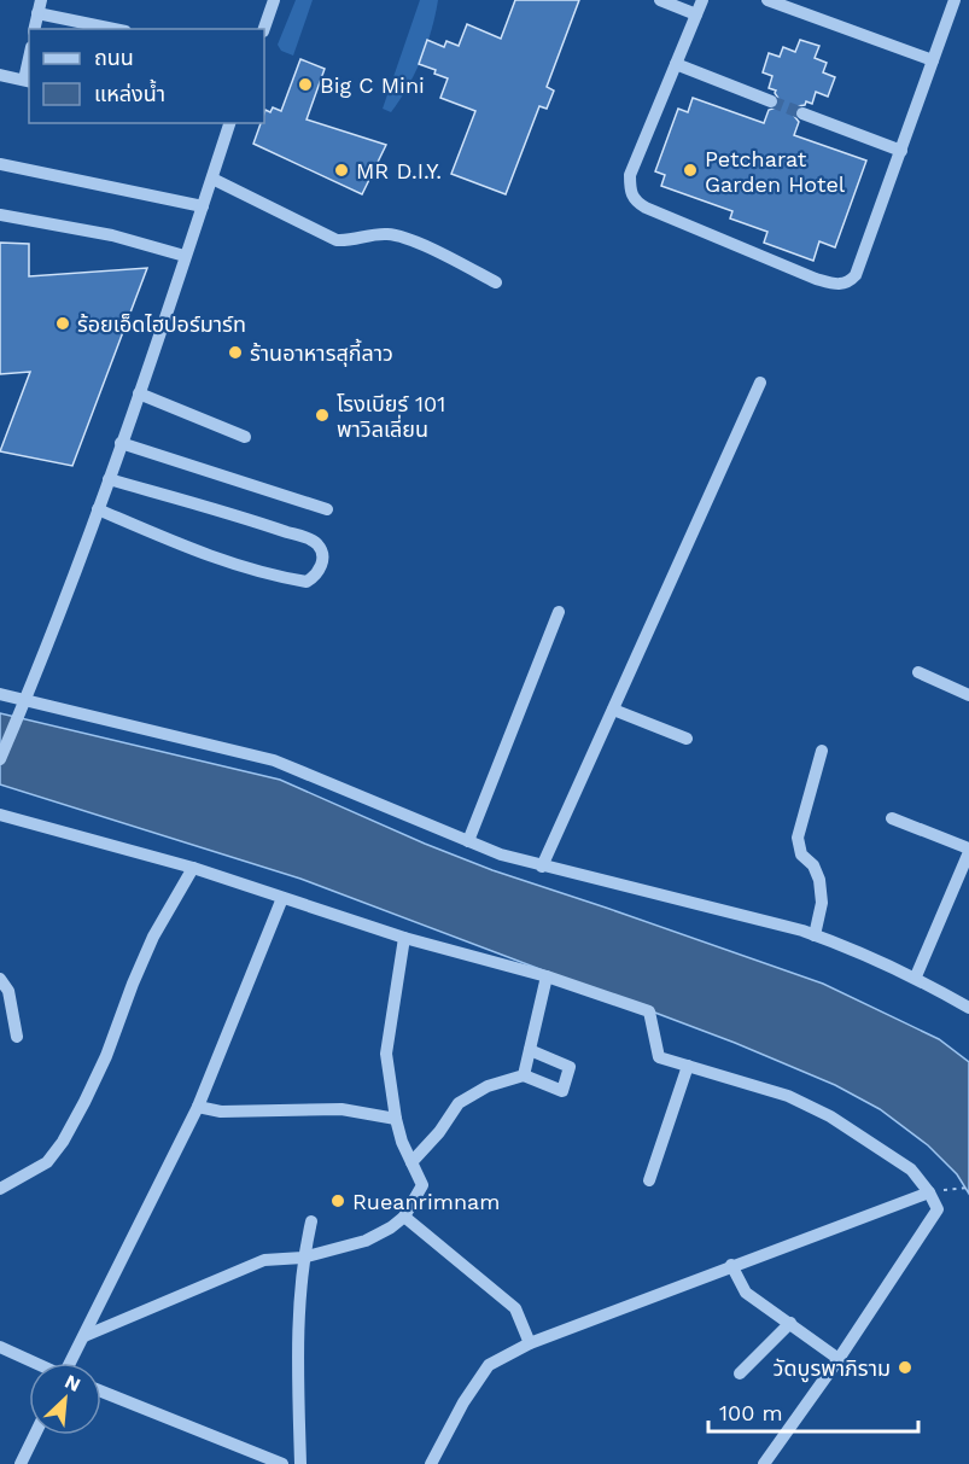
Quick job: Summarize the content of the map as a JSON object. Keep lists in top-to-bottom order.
{
  "places": [
    "Big C Mini",
    "MR D.I.Y.",
    "Petcharat Garden Hotel",
    "ร้อยเอ็ดไฮปอร์มาร์ท",
    "ร้านอาหารสุกี้ลาว",
    "โรงเบียร์ 101 พาวิลเลี่ยน",
    "Rueanrimnam",
    "วัดบูรพาภิราม"
  ],
  "legend": ["ถนน", "แหล่งน้ำ"],
  "scale_bar": "100 m",
  "north": "top right"
}
